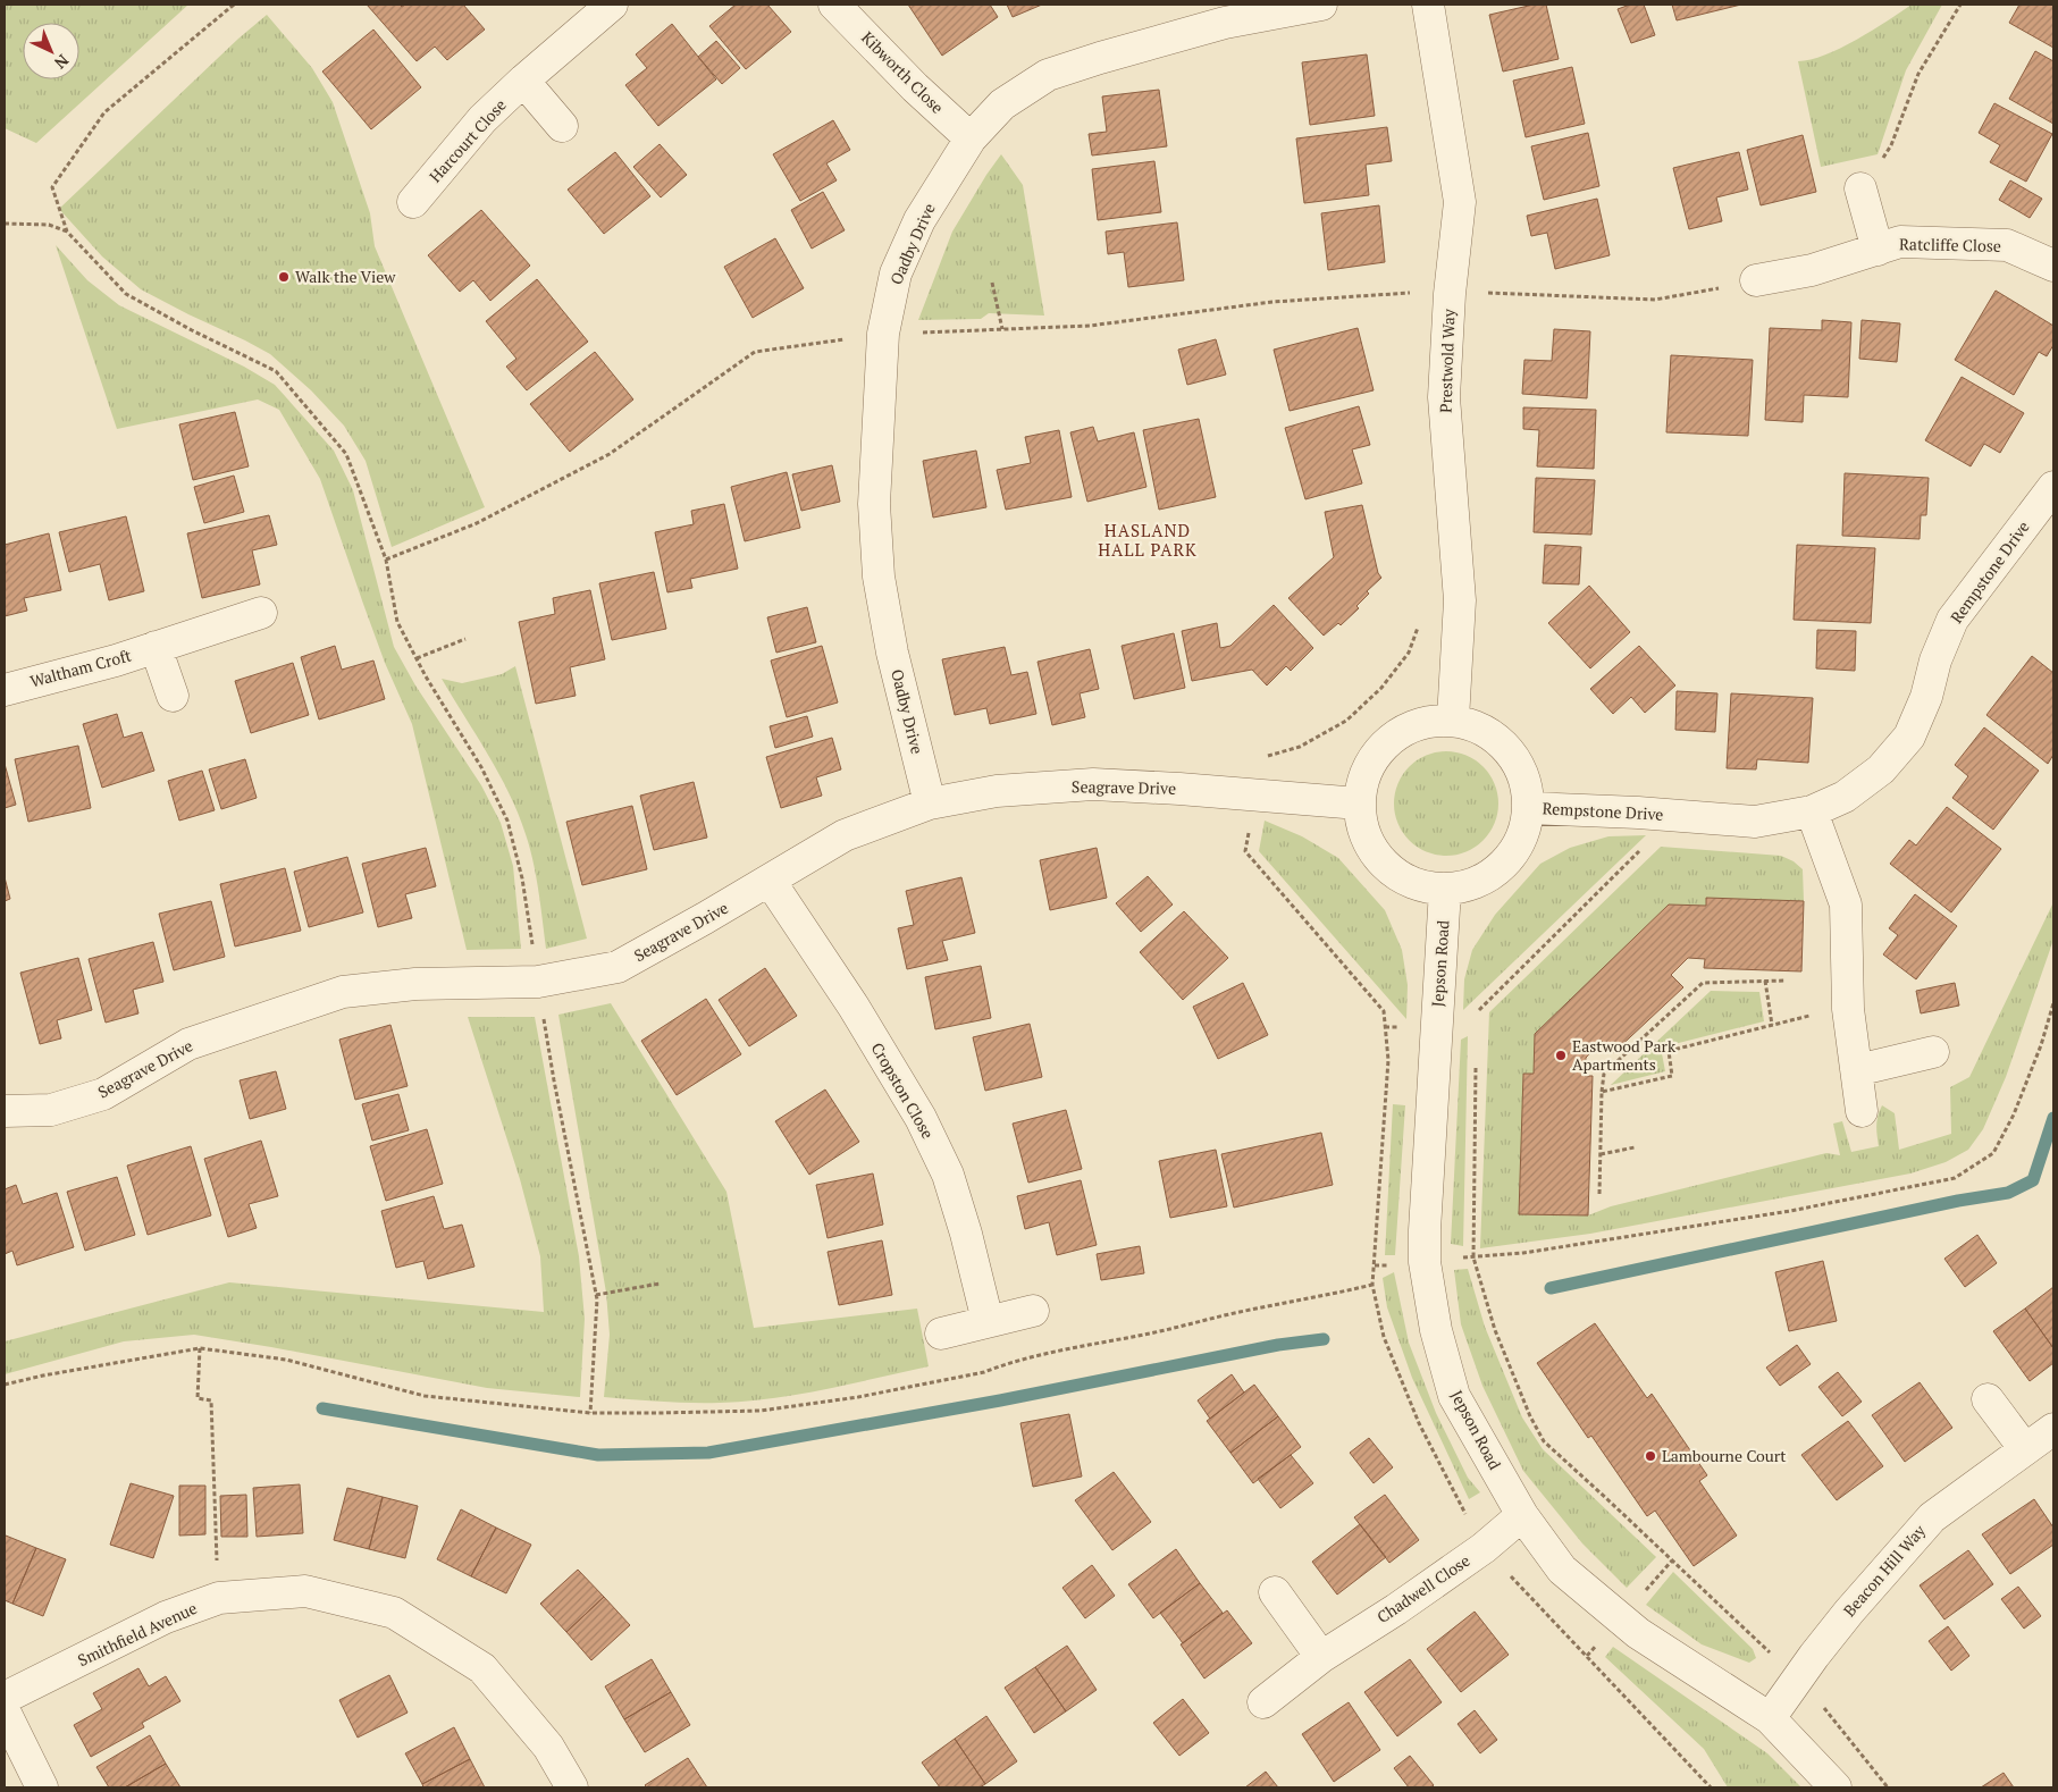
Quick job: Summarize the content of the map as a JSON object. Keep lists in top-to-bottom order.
{
  "streets": {
    "street": [
      "Kibworth Close",
      "Harcourt Close",
      "Oadby Drive",
      "Ratcliffe Close",
      "Prestwold Way",
      "Rempstone Drive",
      "Waltham Croft",
      "Seagrave Drive",
      "Jepson Road",
      "Cropston Close",
      "Beacon Hill Way",
      "Chadwell Close",
      "Smithfield Avenue"
    ]
  },
  "crossings": [
    ["Kibworth Close", "Oadby Drive"],
    ["Oadby Drive", "Seagrave Drive"],
    ["Prestwold Way", "Rempstone Drive"],
    ["Prestwold Way", "Seagrave Drive"],
    ["Prestwold Way", "Jepson Road"],
    ["Rempstone Drive", "Seagrave Drive"],
    ["Rempstone Drive", "Jepson Road"],
    ["Seagrave Drive", "Jepson Road"],
    ["Seagrave Drive", "Cropston Close"],
    ["Jepson Road", "Beacon Hill Way"],
    ["Jepson Road", "Chadwell Close"]
  ],
  "districts": ["HASLAND HALL PARK"],
  "places": ["Walk the View", "Eastwood Park Apartments", "Lambourne Court"],
  "north": "bottom right"
}
